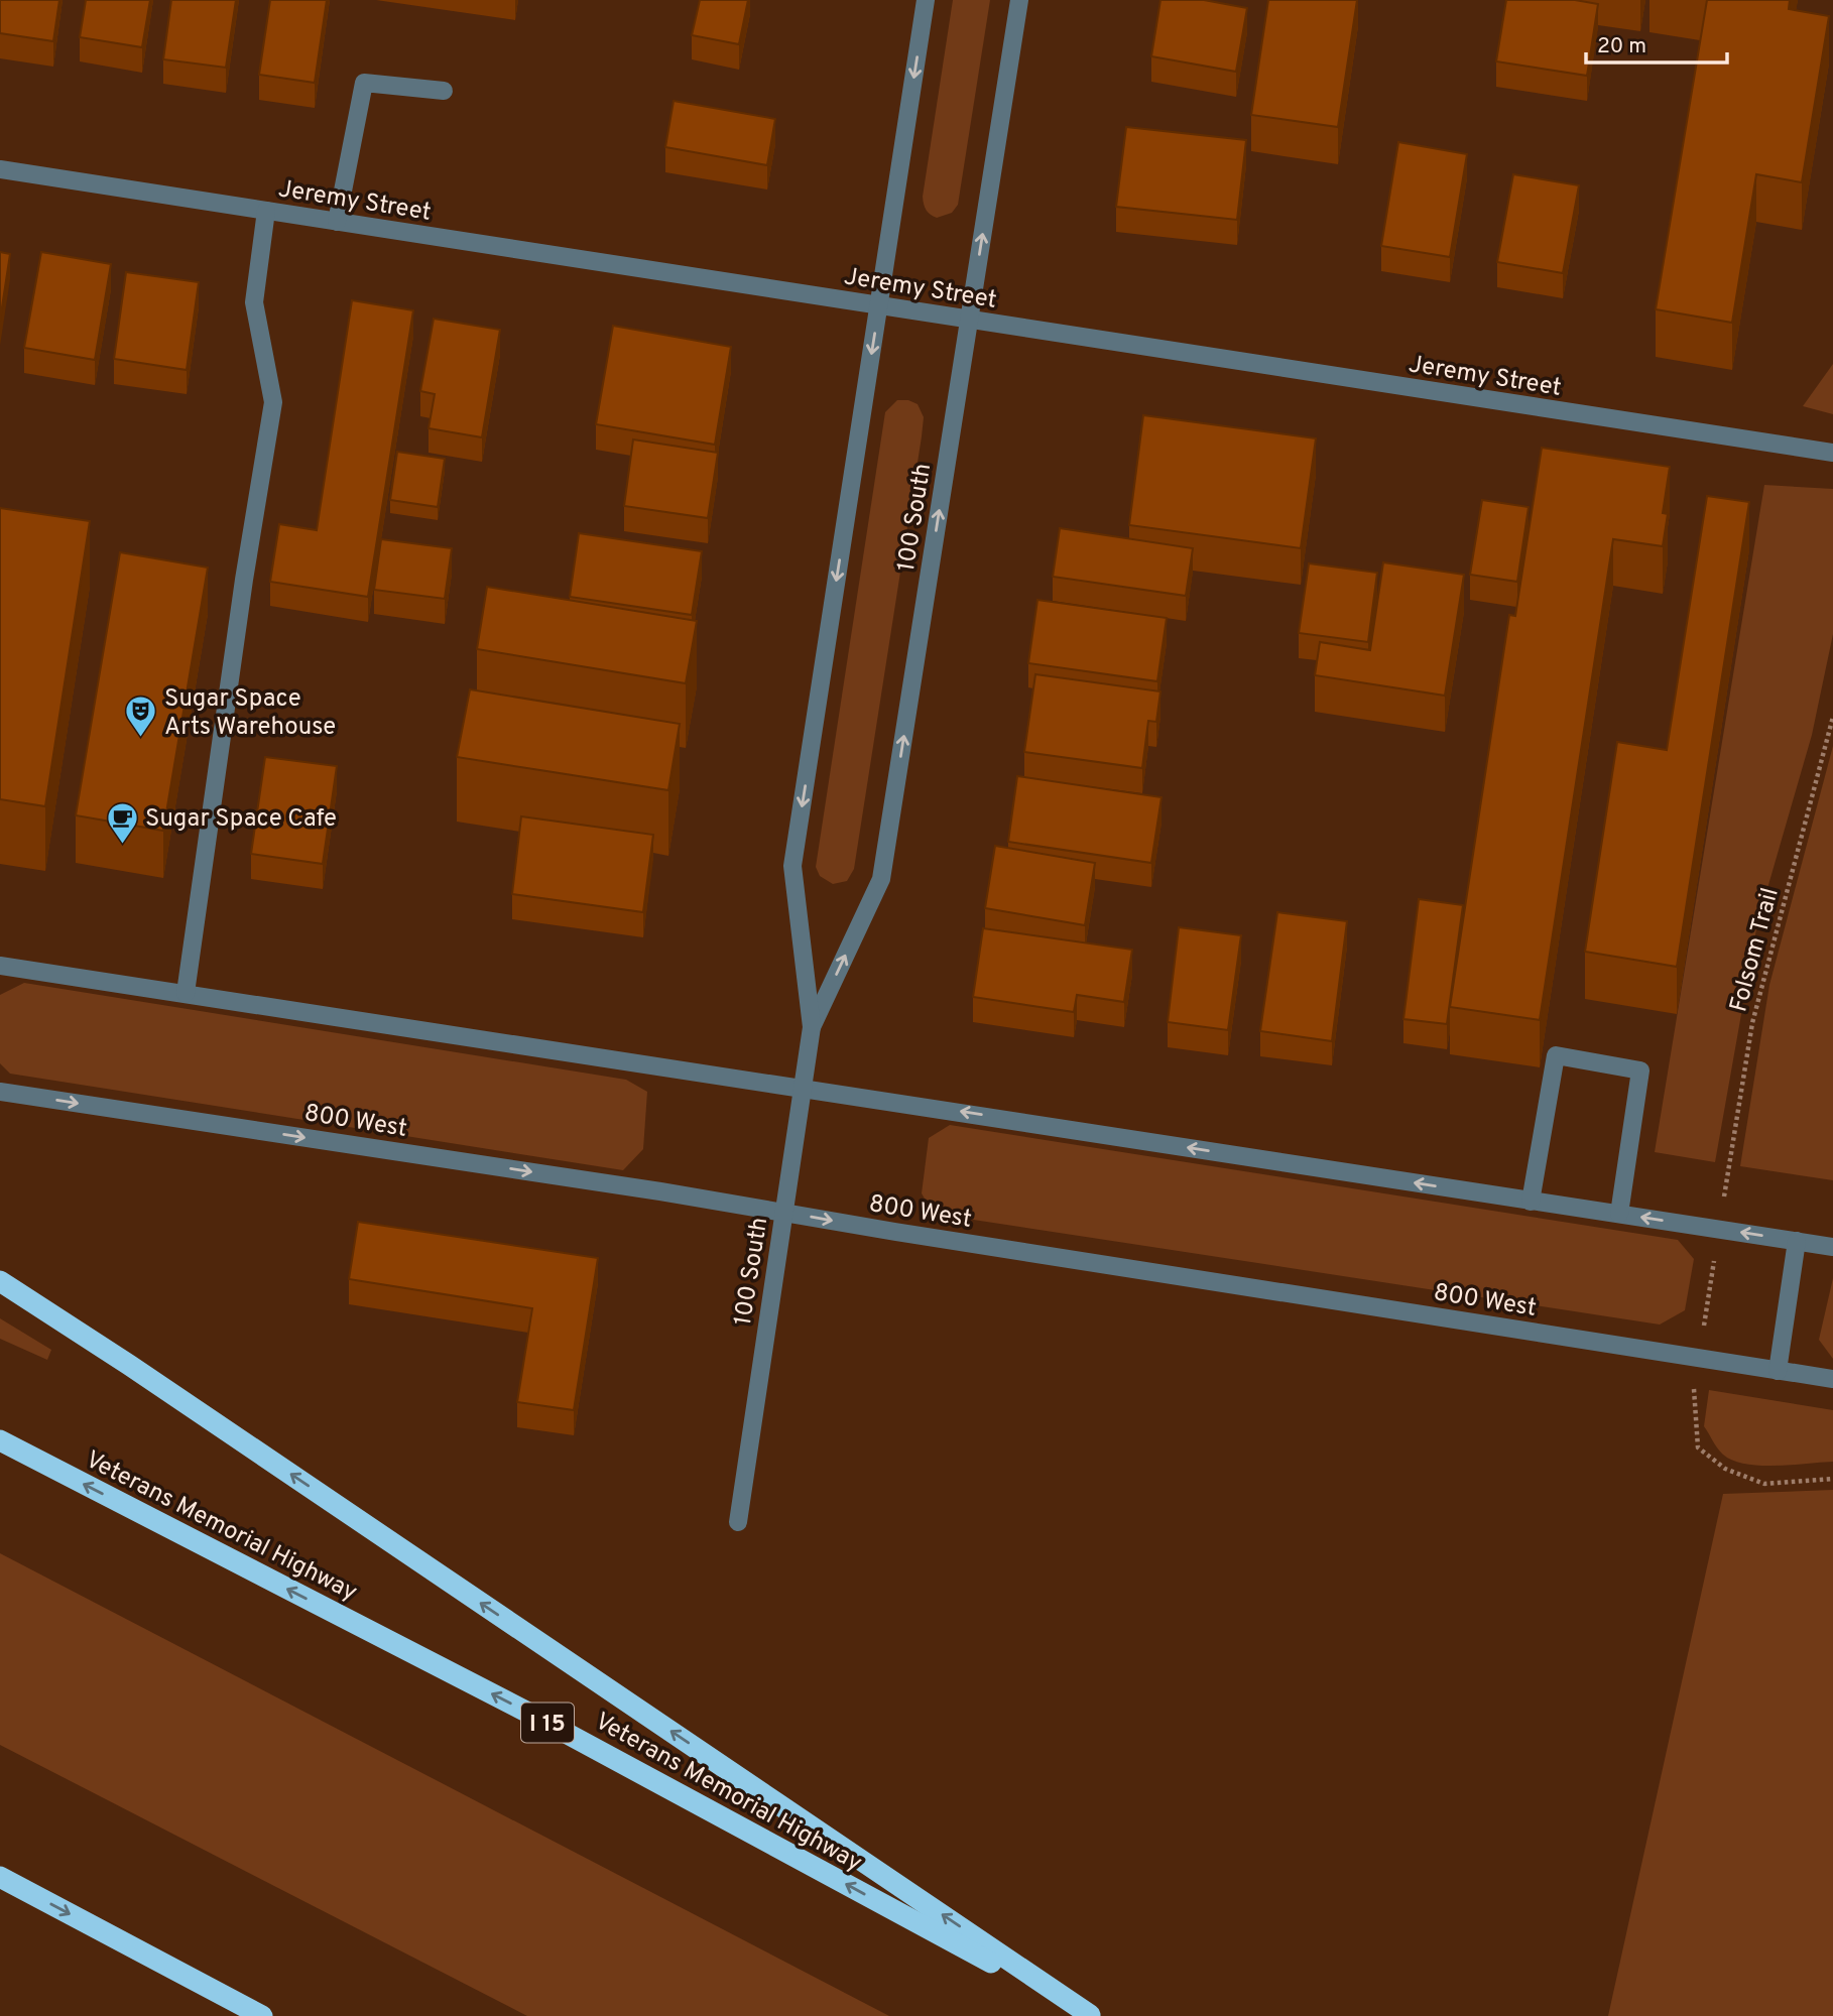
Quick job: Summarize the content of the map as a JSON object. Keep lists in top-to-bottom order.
{
  "streets": {
    "highway": ["Veterans Memorial Highway", "I 15"],
    "street": ["Jeremy Street", "100 South", "800 West"],
    "path": ["Folsom Trail"]
  },
  "crossings": [
    ["Jeremy Street", "100 South"],
    ["100 South", "800 West"]
  ],
  "places": {
    "theatre": ["Sugar Space Arts Warehouse"],
    "cafe": ["Sugar Space Cafe"]
  },
  "scale_bar": "20 m"
}
